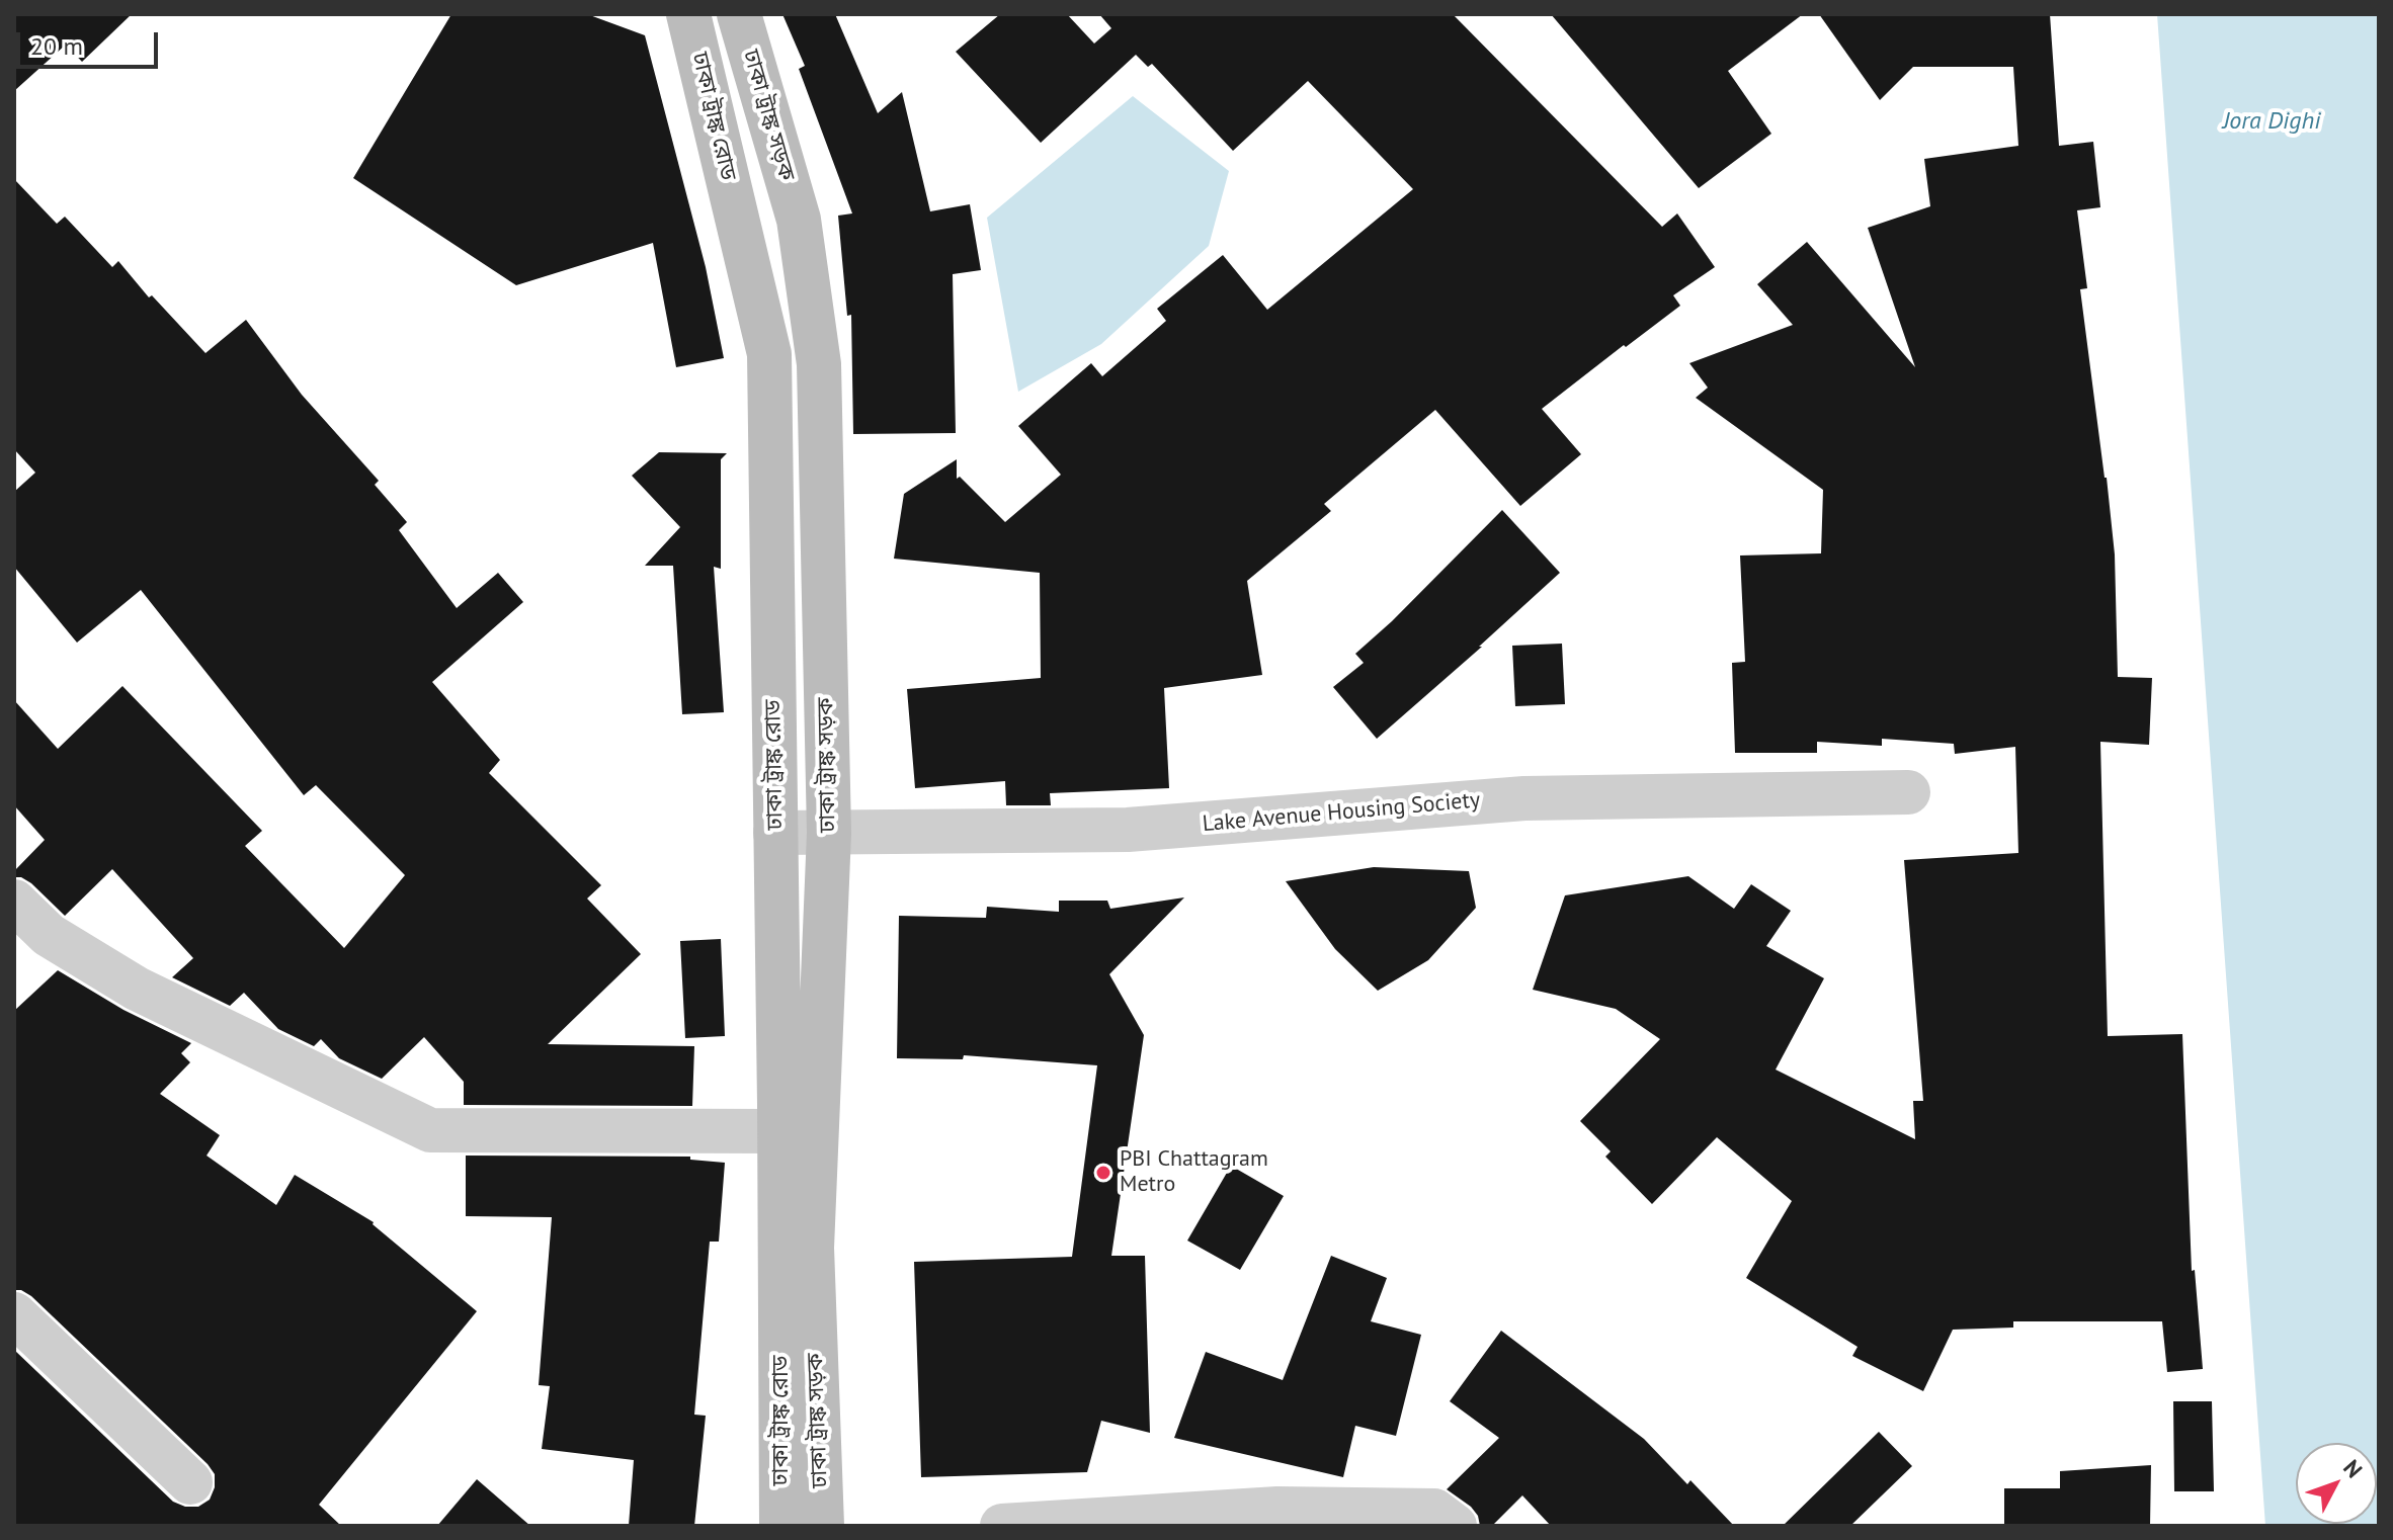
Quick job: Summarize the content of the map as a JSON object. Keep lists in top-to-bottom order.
{
  "streets": {
    "main road": ["ঢাকা ট্রাঙ্ক সড়ক", "ঢাকা ট্রাঙ্ক রোড"],
    "street": ["Lake Avenue Housing Society"]
  },
  "crossings": [
    ["ঢাকা ট্রাঙ্ক সড়ক", "Lake Avenue Housing Society"],
    ["ঢাকা ট্রাঙ্ক রোড", "Lake Avenue Housing Society"]
  ],
  "water": ["Jora Dighi"],
  "places": ["PBI Chattagram Metro"],
  "scale_bar": "20 m",
  "north": "top right"
}
